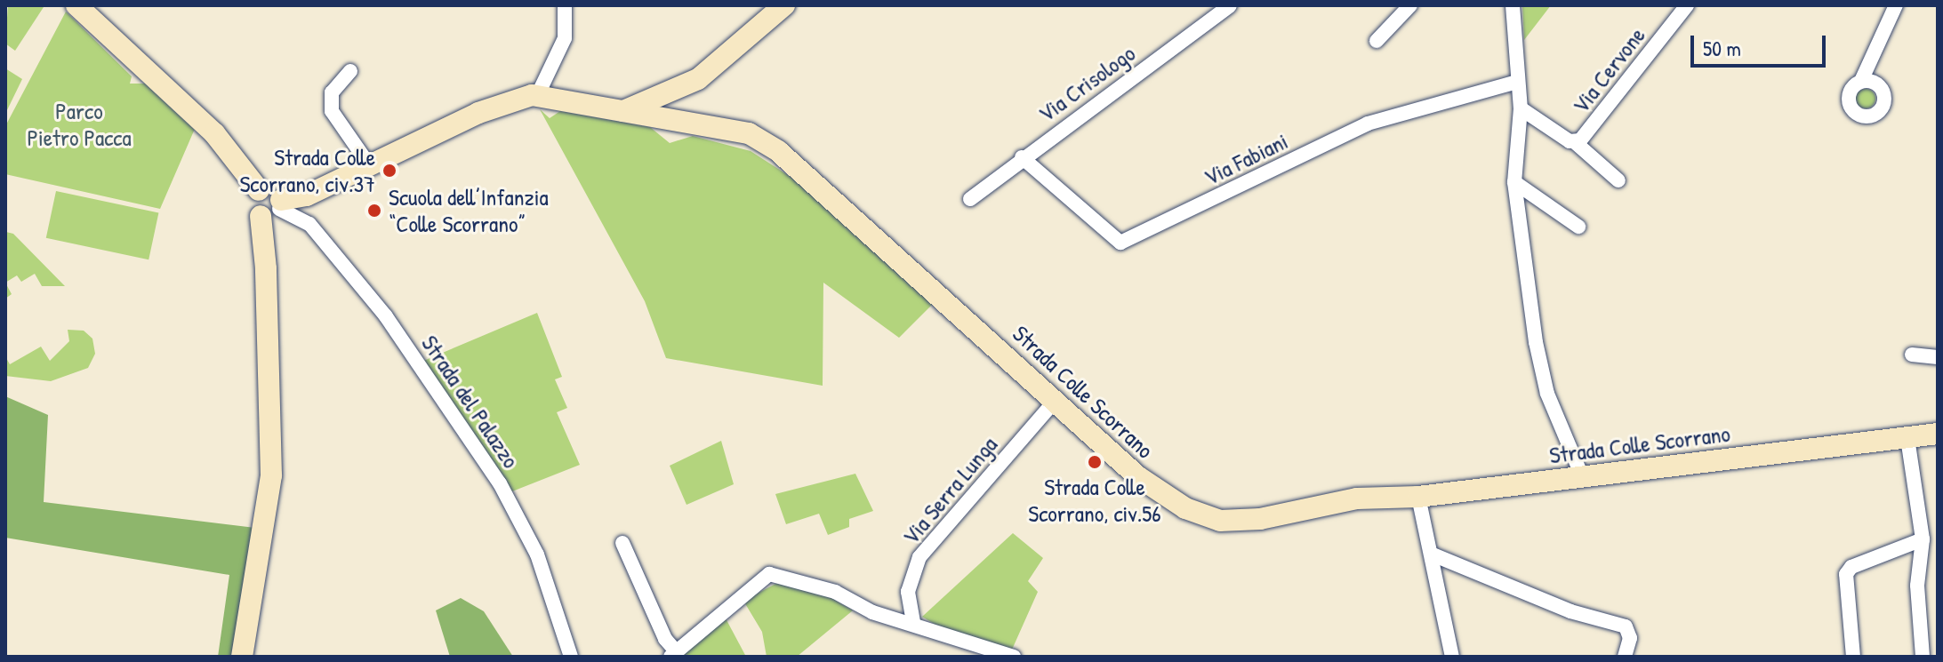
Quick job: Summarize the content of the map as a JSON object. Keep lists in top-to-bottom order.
{
  "streets": {
    "street": [
      "Via Cervone",
      "Via Crisologo",
      "Via Fabiani",
      "Strada Colle Scorrano",
      "Strada del Palazzo",
      "Via Serra Lunga"
    ]
  },
  "crossings": [
    ["Via Crisologo", "Via Fabiani"],
    ["Strada Colle Scorrano", "Strada del Palazzo"],
    ["Strada Colle Scorrano", "Via Serra Lunga"]
  ],
  "parks": ["Parco Pietro Pacca"],
  "places": ["Strada Colle Scorrano, civ.37", "Scuola dell’Infanzia “Colle Scorrano”", "Strada Colle Scorrano, civ.56"],
  "scale_bar": "50 m"
}
